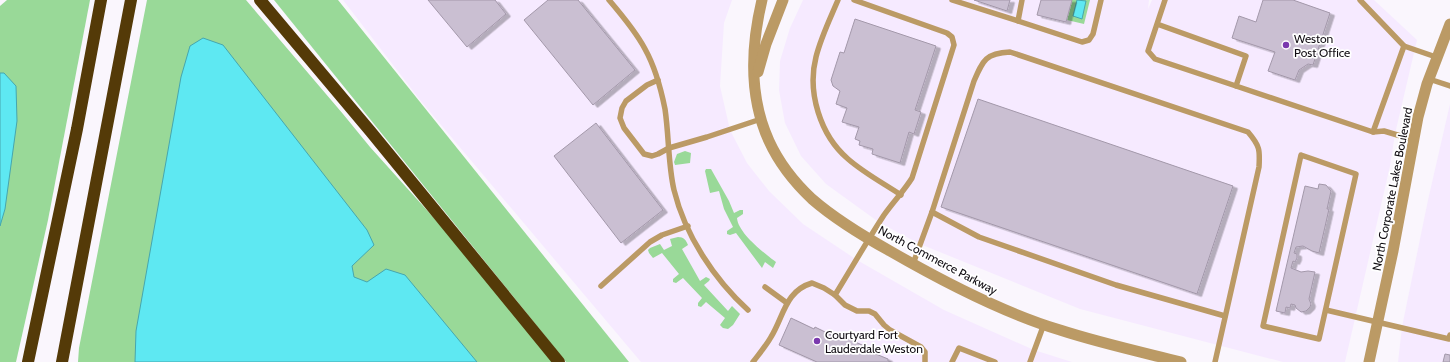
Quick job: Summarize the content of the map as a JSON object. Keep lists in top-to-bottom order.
{
  "streets": {
    "street": ["North Corporate Lakes Boulevard", "North Commerce Parkway"]
  },
  "places": ["Weston Post Office", "Courtyard Fort Lauderdale Weston"]
}
